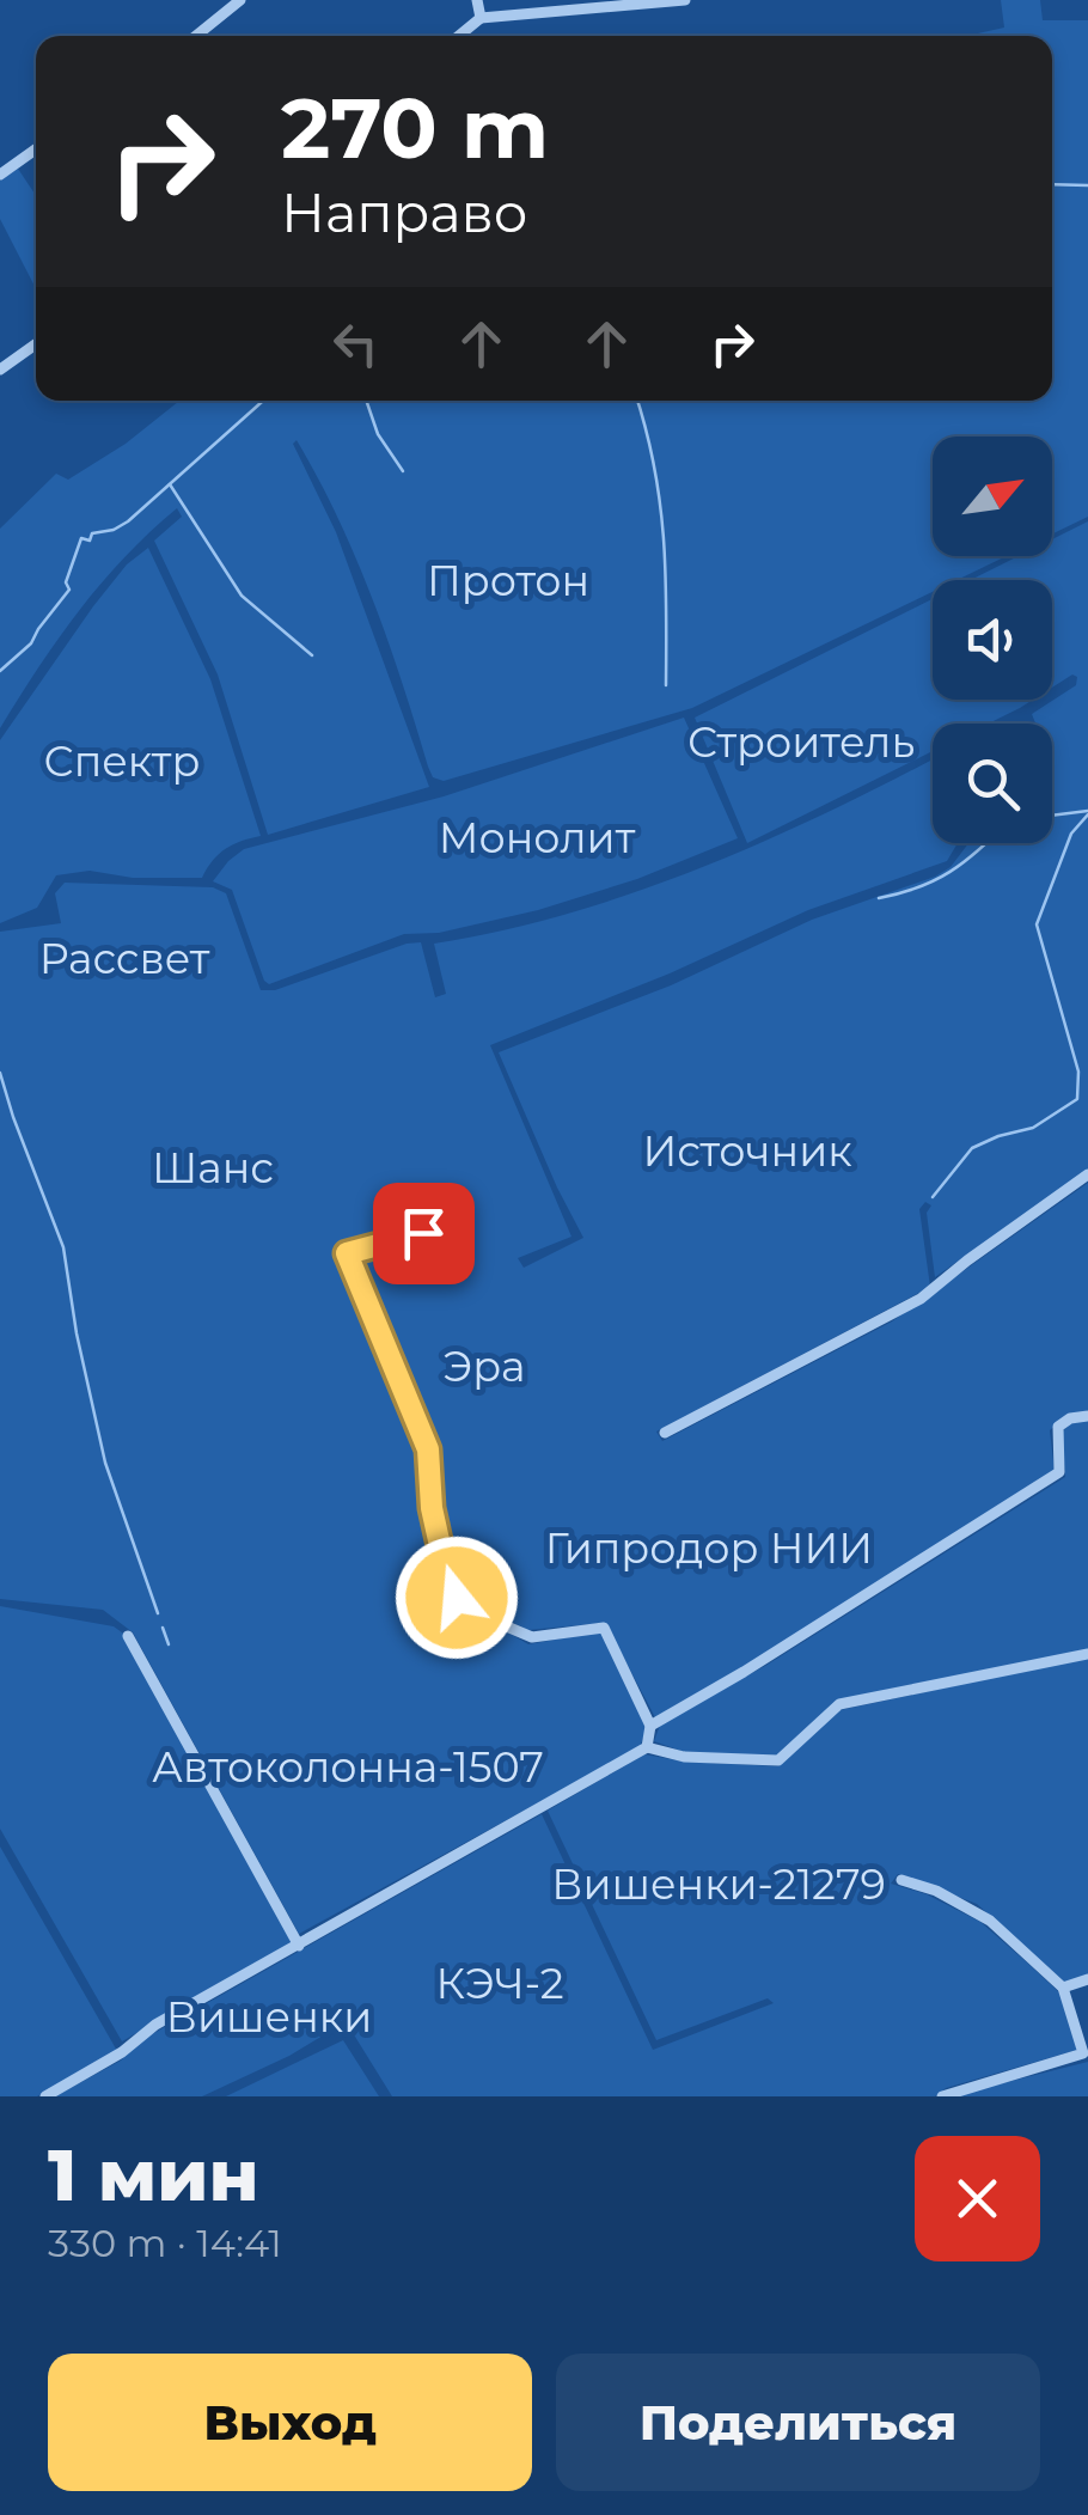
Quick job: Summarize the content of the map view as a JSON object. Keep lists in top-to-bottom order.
{
  "parks": [
    "Протон",
    "Строитель",
    "Спектр",
    "Монолит",
    "Рассвет",
    "Источник",
    "Шанс",
    "Эра",
    "Гипродор НИИ",
    "Автоколонна-1507",
    "Вишенки-21279",
    "КЭЧ-2",
    "Вишенки"
  ],
  "north": "top right",
  "page": {
    "turn": ["270 m", "Направо"],
    "heading": ["1 мин", "330 m · 14:41"],
    "buttons": ["Выход", "Поделиться"]
  }
}
